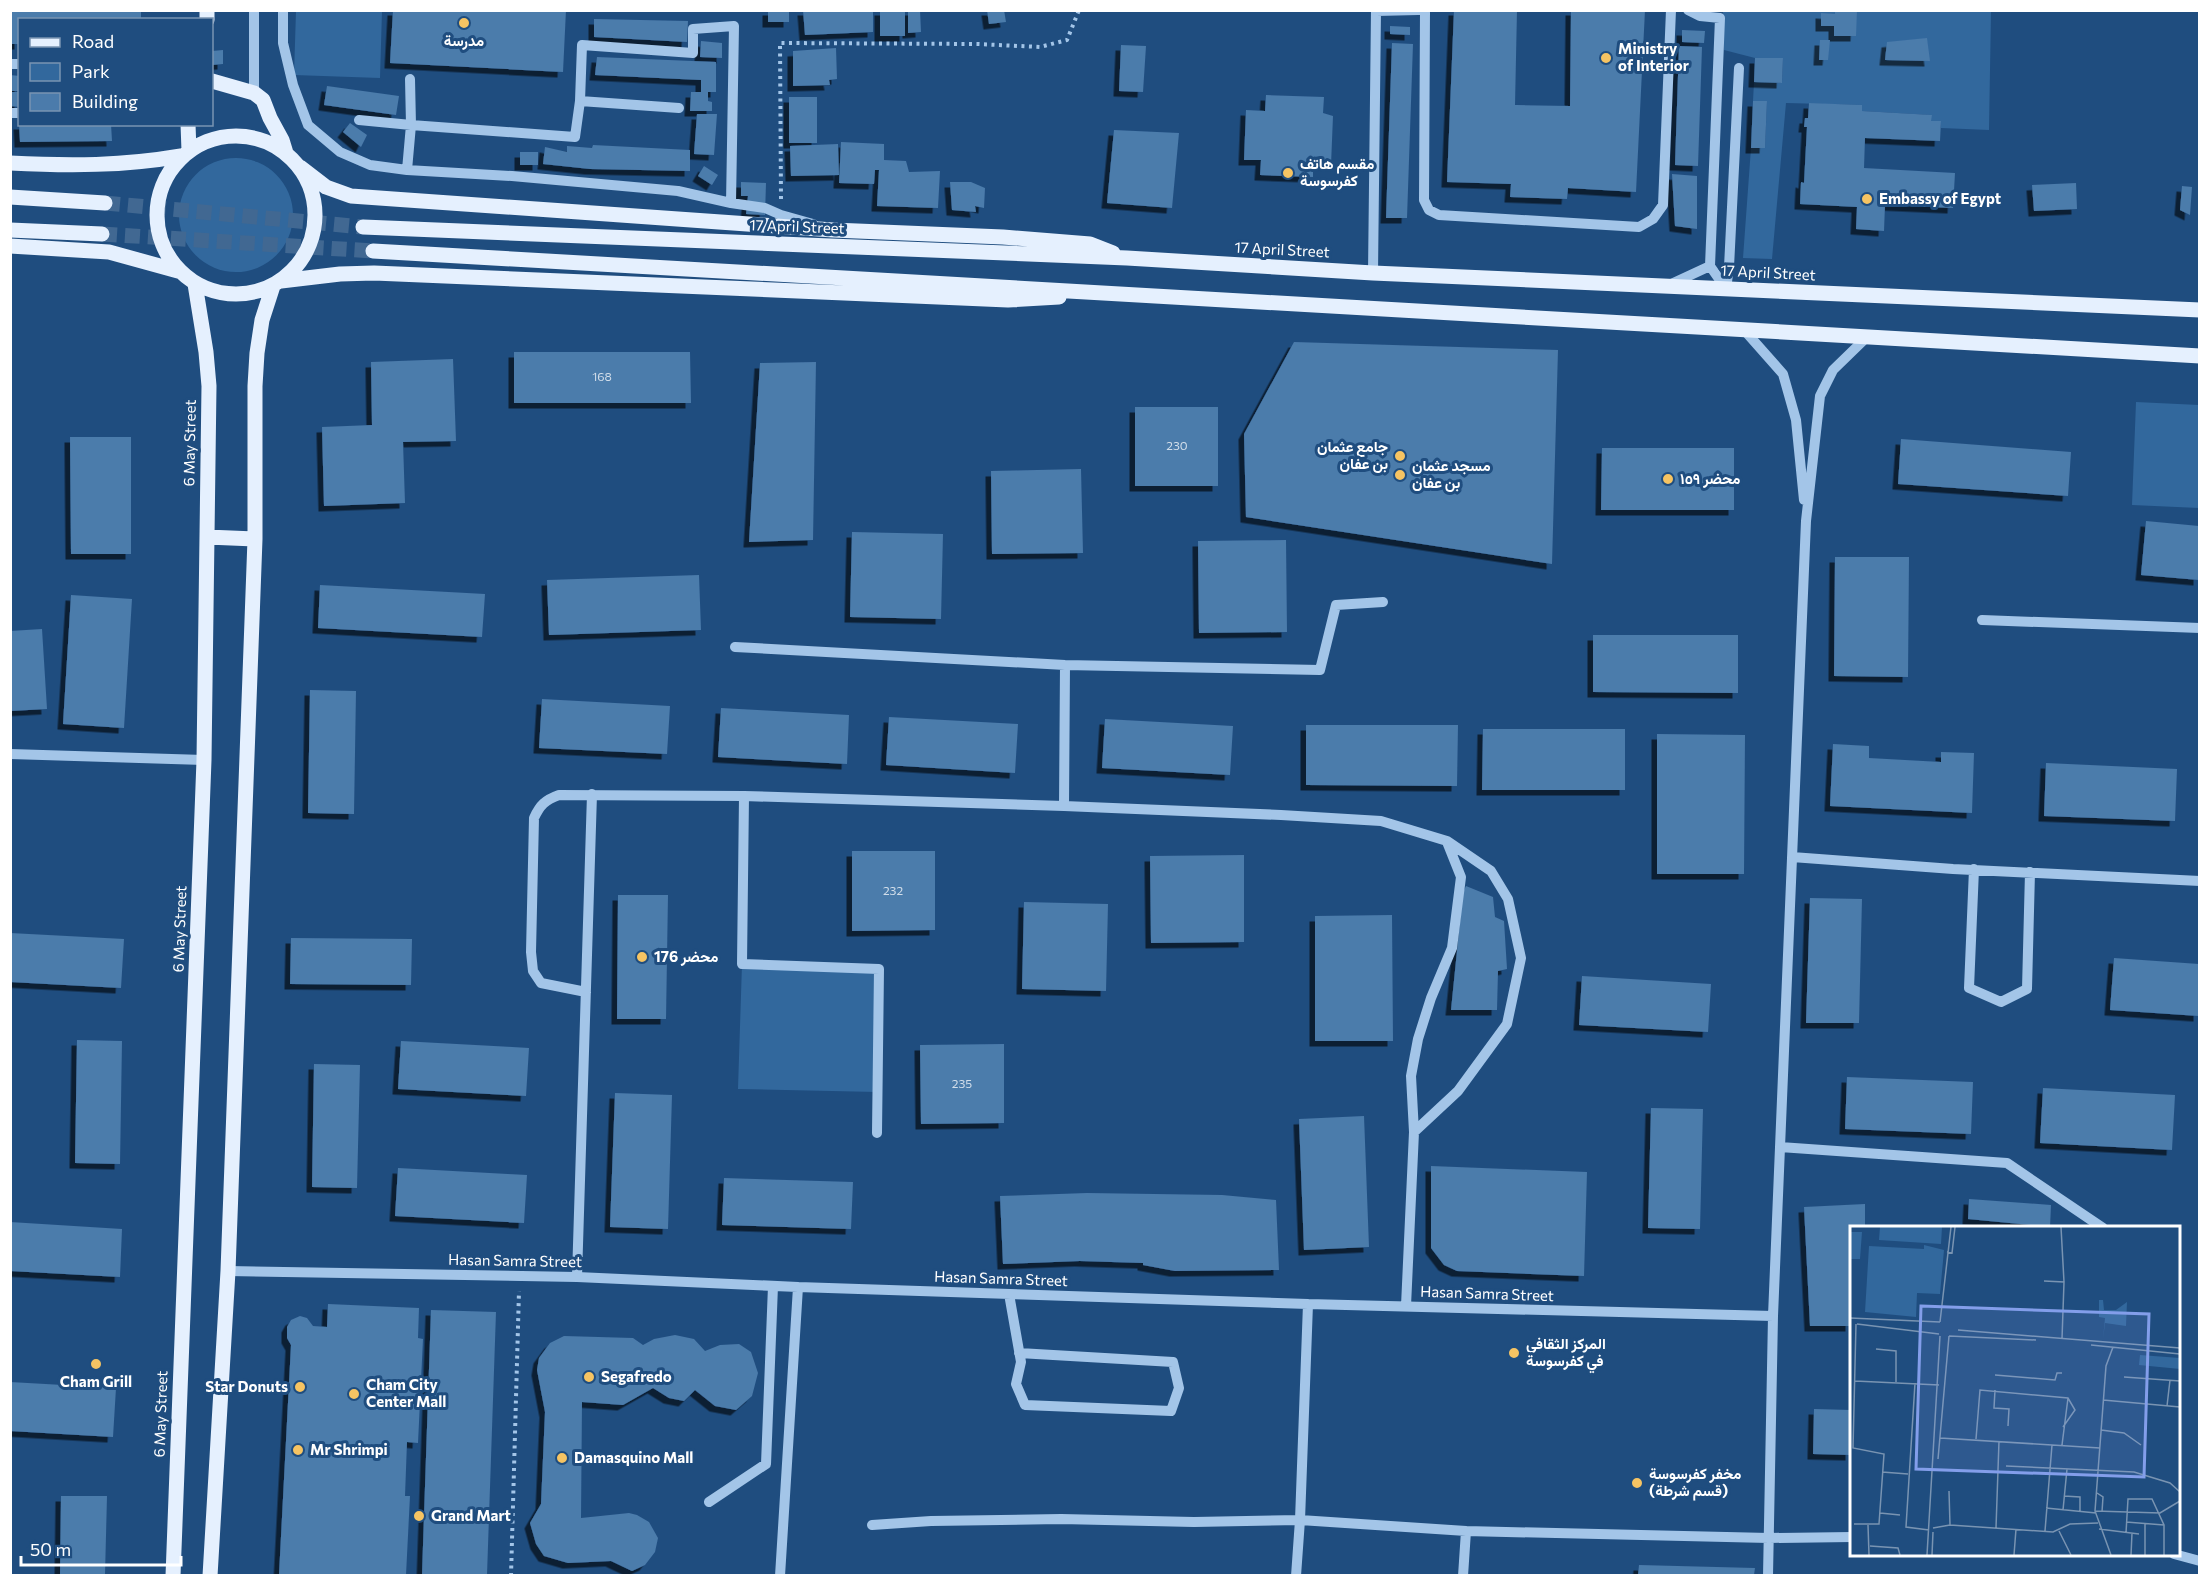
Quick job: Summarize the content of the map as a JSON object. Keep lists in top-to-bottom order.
{
  "streets": {
    "main road": ["17 April Street", "6 May Street"],
    "street": ["Hasan Samra Street"]
  },
  "places": [
    "مدرسة",
    "Ministry of Interior",
    "مقسم هاتف كفرسوسة",
    "Embassy of Egypt",
    "جامع عثمان بن عفان",
    "مسجد عثمان بن عفان",
    "محضر ١٥٩",
    "محضر 176",
    "المركز الثقافي في كفرسوسة",
    "Cham Grill",
    "Segafredo",
    "Star Donuts",
    "Cham City Center Mall",
    "Mr Shrimpi",
    "Damasquino Mall",
    "مخفر كفرسوسة (قسم شرطة)",
    "Grand Mart"
  ],
  "house_numbers": [
    "168",
    "230",
    "232",
    "235"
  ],
  "legend": ["Road", "Park", "Building"],
  "scale_bar": "50 m"
}
